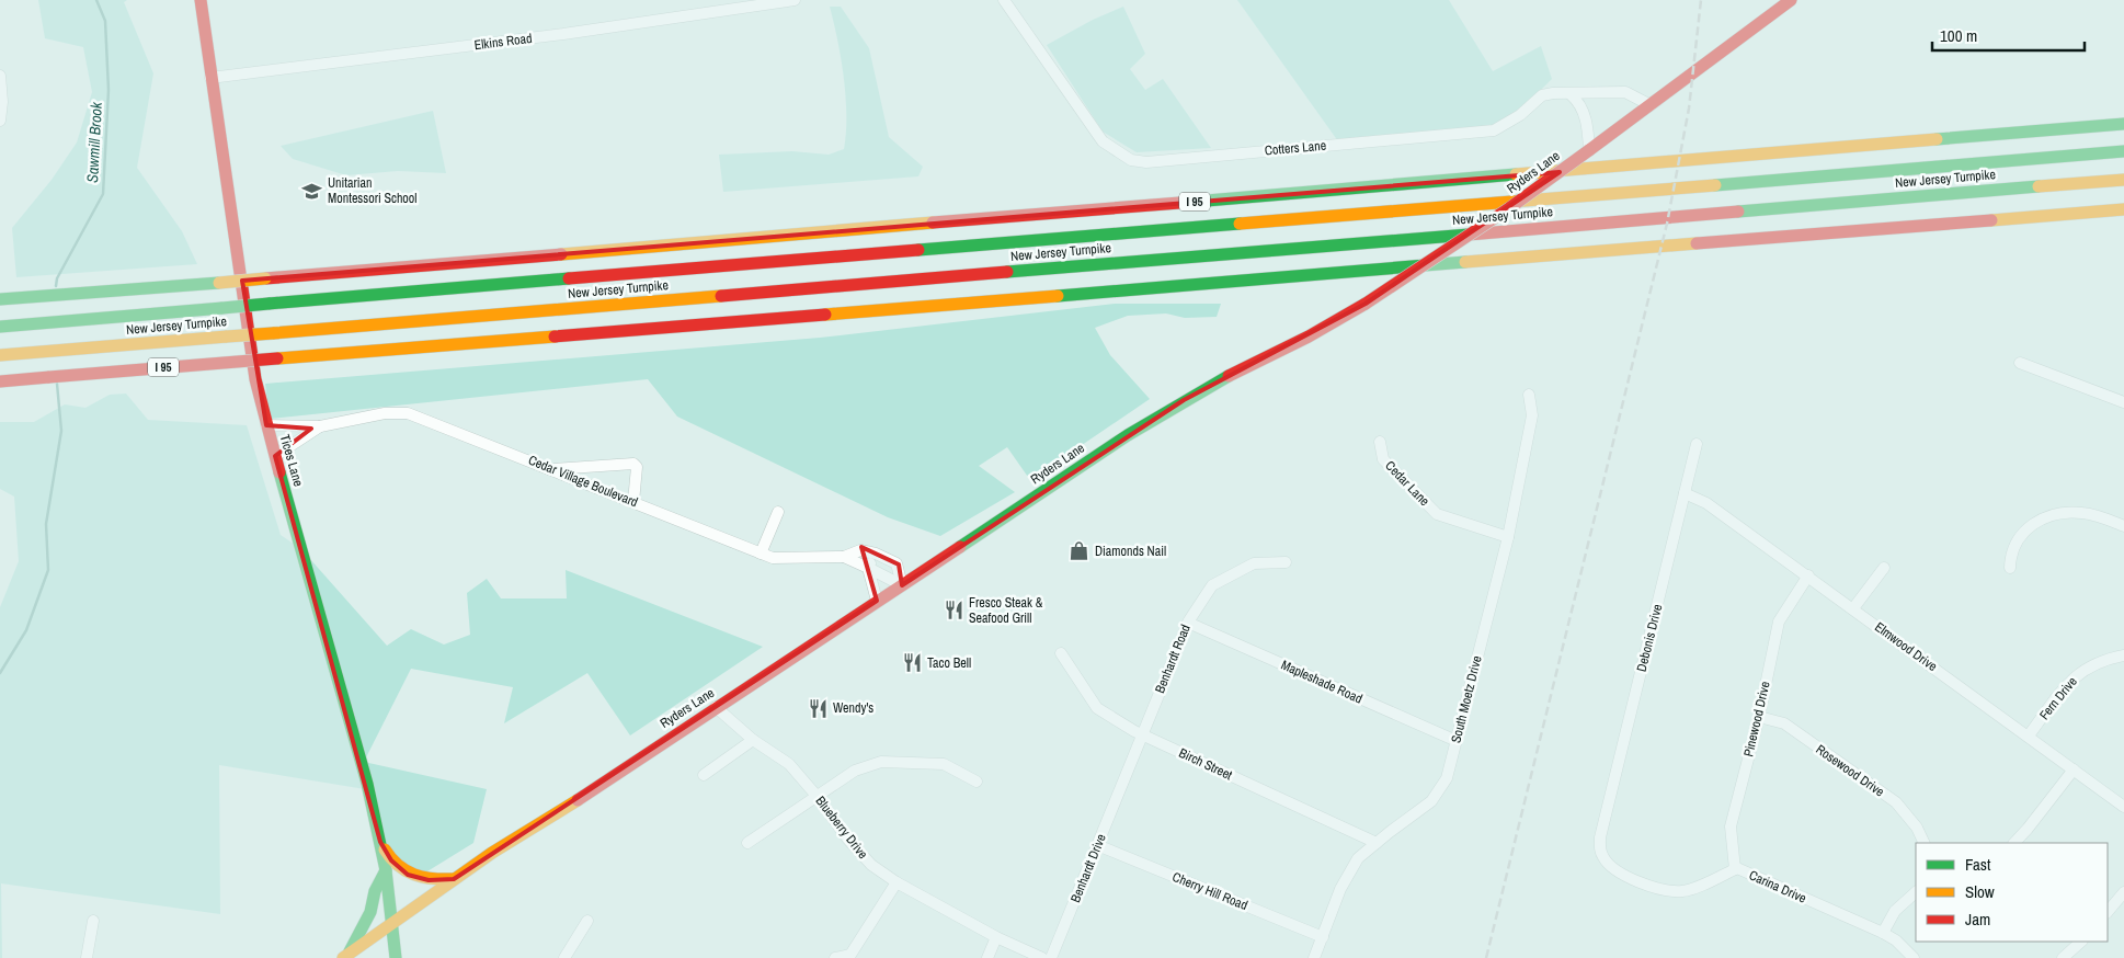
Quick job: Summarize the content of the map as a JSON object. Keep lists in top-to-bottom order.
{
  "streets": {
    "main road": [
      "Ryders Lane",
      "New Jersey Turnpike",
      "I 95",
      "Tices Lane"
    ],
    "street": [
      "Elkins Road",
      "Cotters Lane",
      "Cedar Village Boulevard",
      "Cedar Lane",
      "Debonis Drive",
      "Elmwood Drive",
      "Benhardt Road",
      "Mapleshade Road",
      "Fern Drive",
      "South Moetz Drive",
      "Pinewood Drive",
      "Birch Street",
      "Rosewood Drive",
      "Blueberry Drive",
      "Benhardt Drive",
      "Carina Drive",
      "Cherry Hill Road"
    ]
  },
  "crossings": [
    ["Elkins Road", "Tices Lane"],
    ["Cotters Lane", "Ryders Lane"],
    ["Ryders Lane", "Tices Lane"],
    ["Ryders Lane", "Cedar Village Boulevard"],
    ["Ryders Lane", "Blueberry Drive"],
    ["Tices Lane", "Cedar Village Boulevard"],
    ["Cedar Lane", "South Moetz Drive"],
    ["Debonis Drive", "Elmwood Drive"],
    ["Debonis Drive", "Carina Drive"],
    ["Elmwood Drive", "Fern Drive"],
    ["Elmwood Drive", "Pinewood Drive"],
    ["Benhardt Road", "Mapleshade Road"],
    ["Benhardt Road", "Birch Street"],
    ["Benhardt Road", "Benhardt Drive"],
    ["Mapleshade Road", "South Moetz Drive"],
    ["South Moetz Drive", "Birch Street"],
    ["South Moetz Drive", "Cherry Hill Road"],
    ["Pinewood Drive", "Rosewood Drive"],
    ["Pinewood Drive", "Carina Drive"],
    ["Benhardt Drive", "Cherry Hill Road"]
  ],
  "water": ["Sawmill Brook"],
  "places": {
    "school or university": ["Unitarian Montessori School"],
    "shop": ["Diamonds Nail"],
    "restaurant": ["Fresco Steak & Seafood Grill", "Taco Bell", "Wendy's"]
  },
  "legend": ["Fast", "Slow", "Jam"],
  "scale_bar": "100 m"
}
